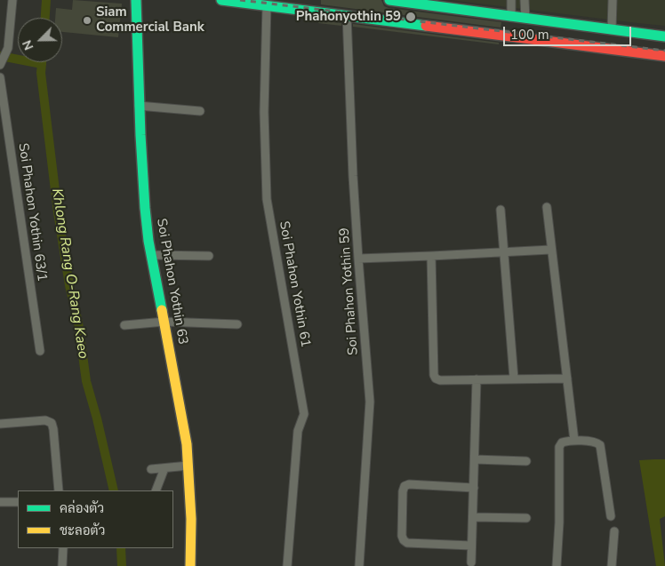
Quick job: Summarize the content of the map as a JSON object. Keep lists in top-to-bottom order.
{
  "streets": {
    "main road": ["Soi Phahon Yothin 63"],
    "street": ["Soi Phahon Yothin 63/1", "Soi Phahon Yothin 61", "Soi Phahon Yothin 59"]
  },
  "water": ["Khlong Rang O-Rang Kaeo"],
  "places": ["Phahonyothin 59", "Siam Commercial Bank"],
  "legend": ["คล่องตัว", "ชะลอตัว"],
  "scale_bar": "100 m",
  "north": "bottom left"
}
